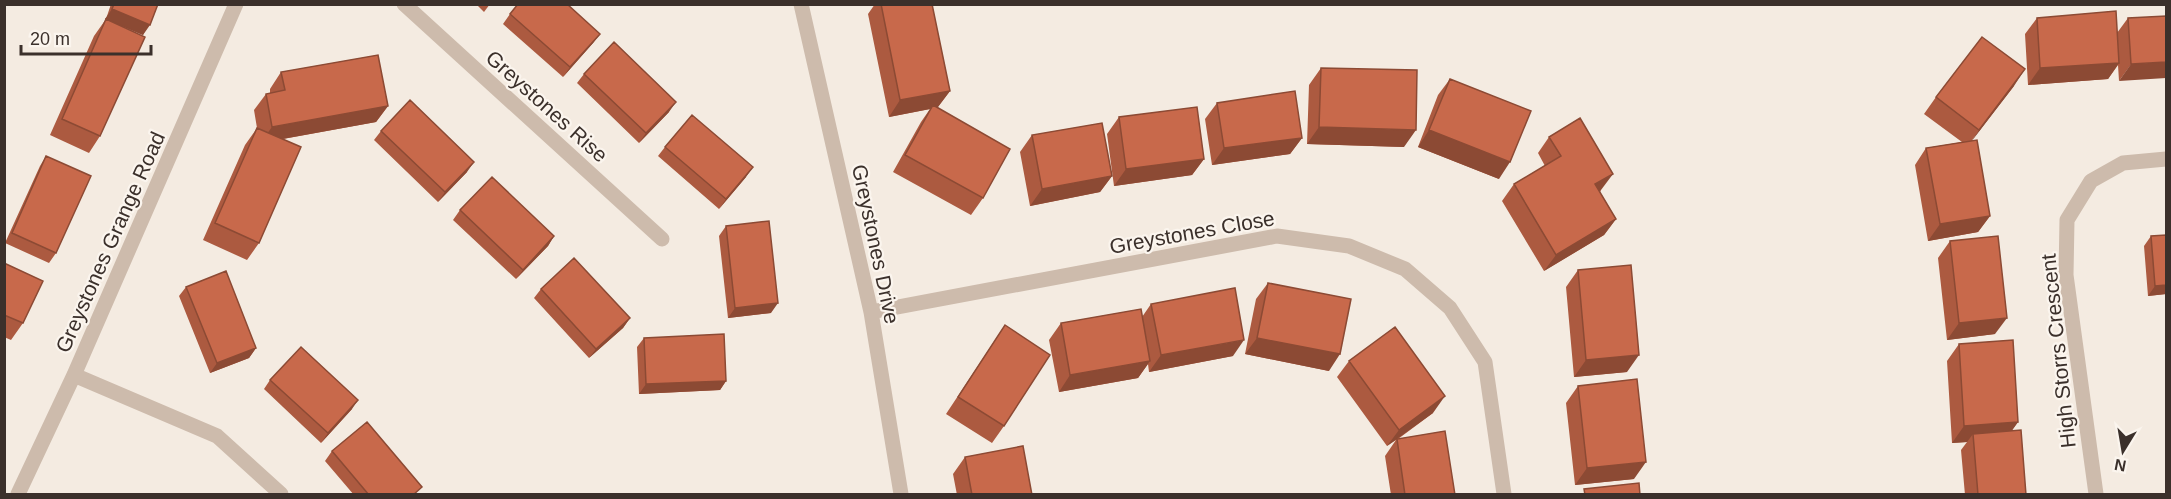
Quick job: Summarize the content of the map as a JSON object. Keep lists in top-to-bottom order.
{
  "streets": {
    "street": [
      "Greystones Rise",
      "Greystones Close",
      "Greystones Grange Road",
      "Greystones Drive",
      "High Storrs Crescent"
    ]
  },
  "crossings": [
    ["Greystones Close", "Greystones Drive"]
  ],
  "scale_bar": "20 m",
  "north": "bottom"
}
